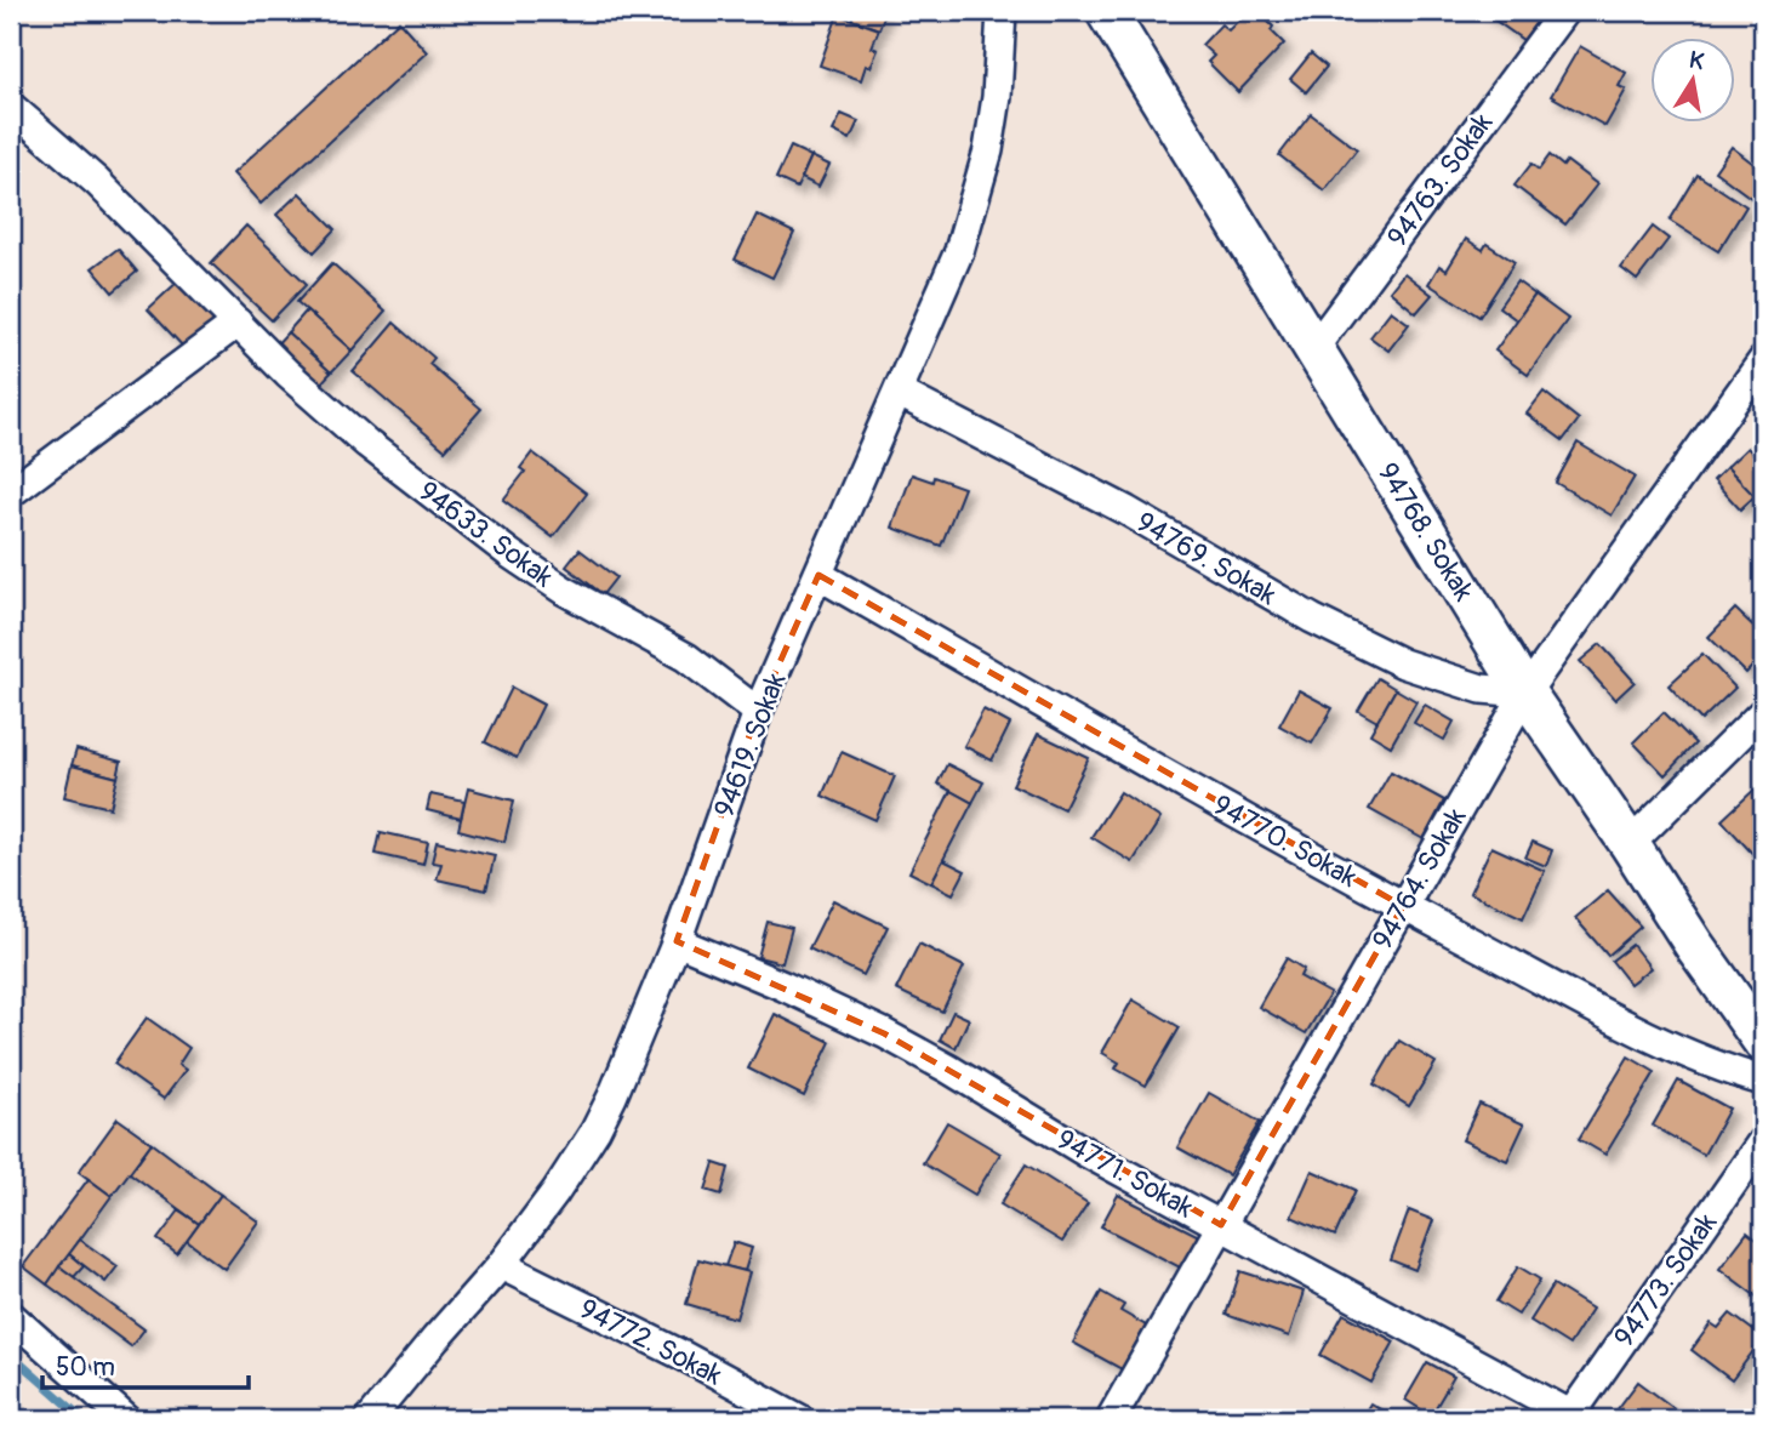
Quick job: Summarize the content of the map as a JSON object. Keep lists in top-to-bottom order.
{
  "streets": {
    "street": [
      "94763. Sokak",
      "94768. Sokak",
      "94633. Sokak",
      "94769. Sokak",
      "94619. Sokak",
      "94770. Sokak",
      "94764. Sokak",
      "94771. Sokak",
      "94773. Sokak",
      "94772. Sokak"
    ]
  },
  "crossings": [
    ["94763. Sokak", "94768. Sokak"],
    ["94768. Sokak", "94769. Sokak"],
    ["94768. Sokak", "94764. Sokak"],
    ["94633. Sokak", "94619. Sokak"],
    ["94769. Sokak", "94619. Sokak"],
    ["94769. Sokak", "94764. Sokak"],
    ["94619. Sokak", "94770. Sokak"],
    ["94619. Sokak", "94771. Sokak"],
    ["94619. Sokak", "94772. Sokak"],
    ["94770. Sokak", "94764. Sokak"],
    ["94764. Sokak", "94771. Sokak"],
    ["94771. Sokak", "94773. Sokak"]
  ],
  "scale_bar": "50 m",
  "north": "top"
}
